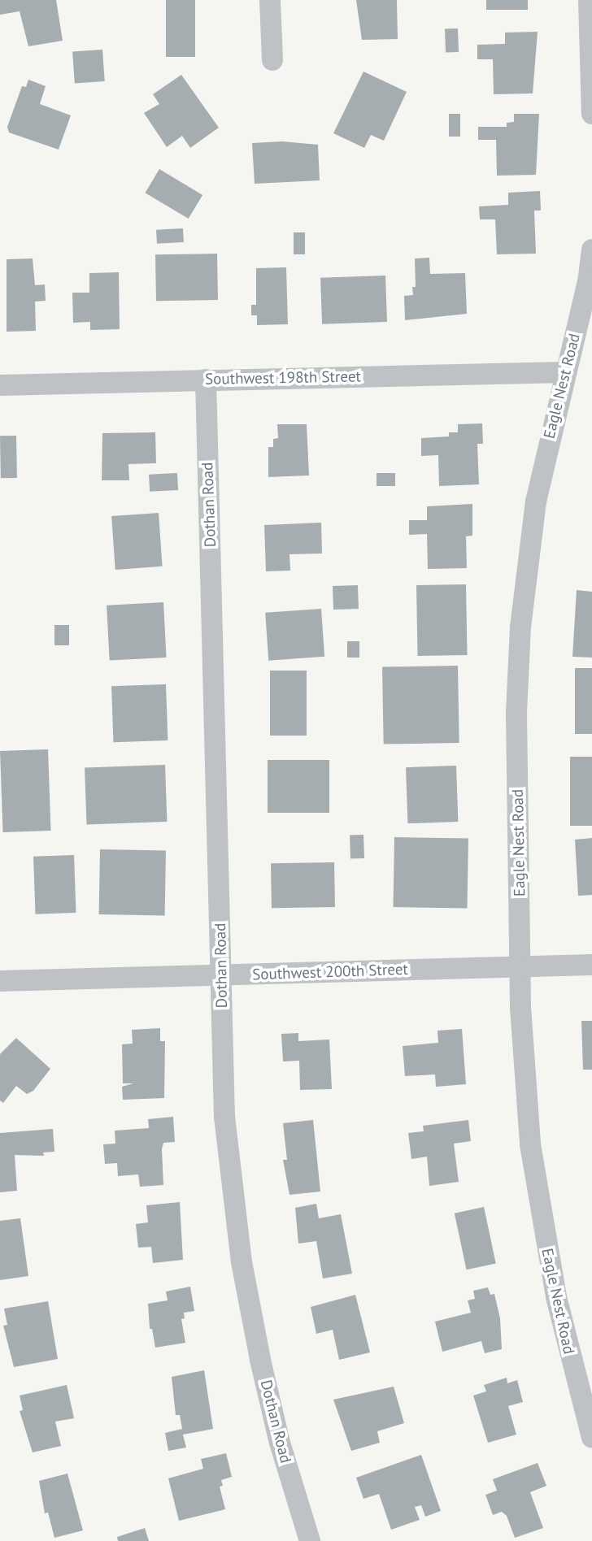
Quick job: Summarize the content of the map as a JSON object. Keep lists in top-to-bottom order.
{
  "streets": {
    "street": [
      "Southwest 198th Street",
      "Eagle Nest Road",
      "Dothan Road",
      "Southwest 200th Street"
    ]
  },
  "crossings": [
    ["Southwest 198th Street", "Eagle Nest Road"],
    ["Southwest 198th Street", "Dothan Road"],
    ["Eagle Nest Road", "Southwest 200th Street"],
    ["Dothan Road", "Southwest 200th Street"]
  ]
}
